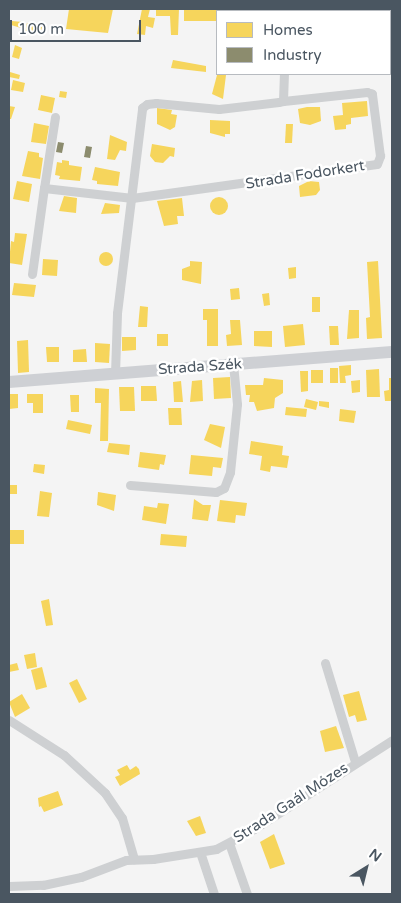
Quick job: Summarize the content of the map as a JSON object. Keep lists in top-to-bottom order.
{
  "streets": {
    "street": ["Strada Fodorkert", "Strada Szék", "Strada Gaál Mózes"]
  },
  "crossings": [
    ["Strada Fodorkert", "Strada Szék"]
  ],
  "legend": ["Homes", "Industry"],
  "scale_bar": "100 m",
  "north": "top right"
}
